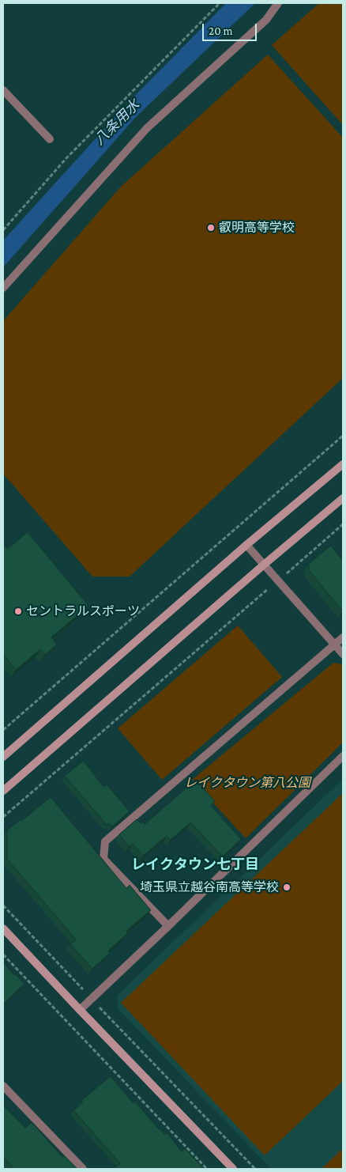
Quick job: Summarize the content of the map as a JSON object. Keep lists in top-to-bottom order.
{
  "districts": ["レイクタウン七丁目"],
  "water": ["八条用水"],
  "parks": ["レイクタウン第八公園"],
  "places": ["叡明高等学校", "セントラルスポーツ", "埼玉県立越谷南高等学校"],
  "scale_bar": "20 m"
}
